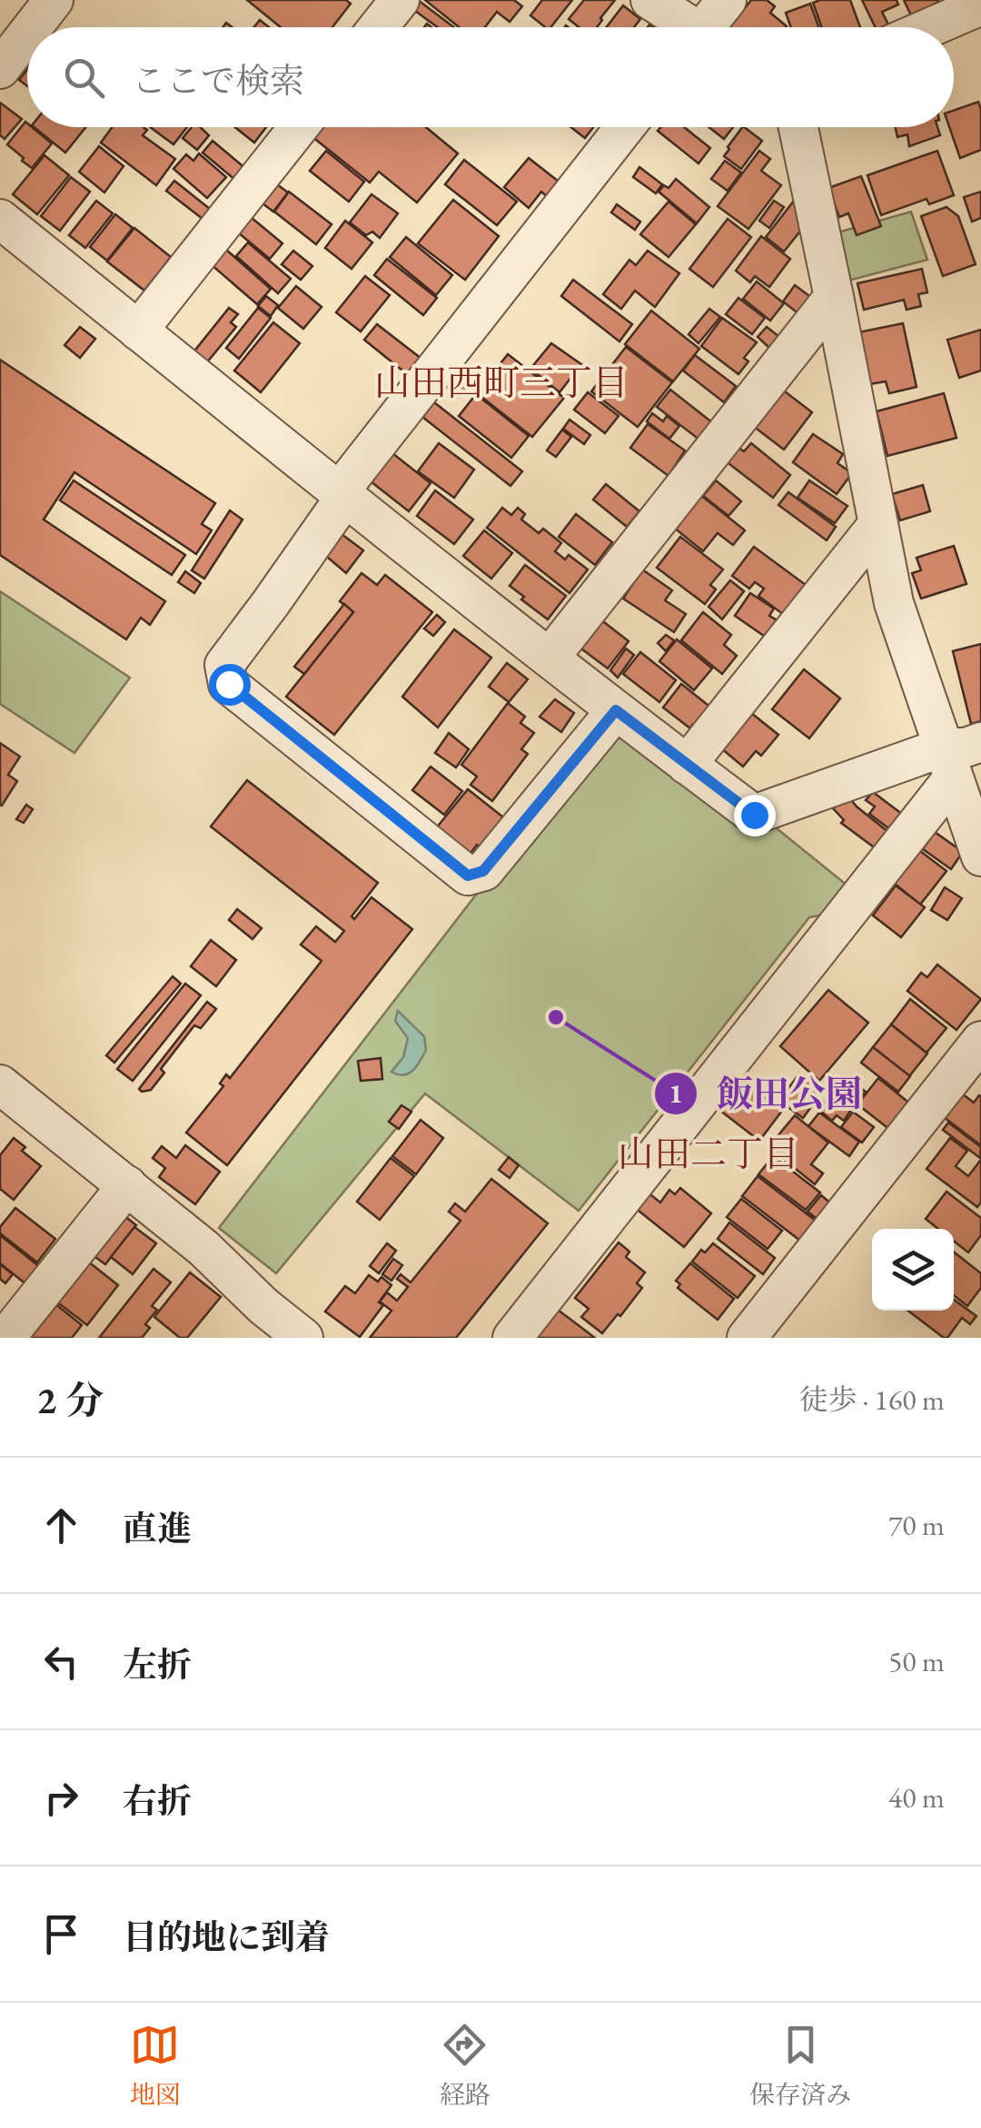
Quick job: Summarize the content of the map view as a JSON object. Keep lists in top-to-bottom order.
{
  "districts": ["山田西町三丁目", "山田二丁目"],
  "places": ["飯田公園"],
  "page": {
    "search": "ここで検索",
    "heading": ["2 分", "徒歩 · 160 m"],
    "list": [
      ["直進", "70 m"],
      ["左折", "50 m"],
      ["右折", "40 m"],
      "目的地に到着"
    ],
    "nav": ["地図", "経路", "保存済み"]
  }
}
